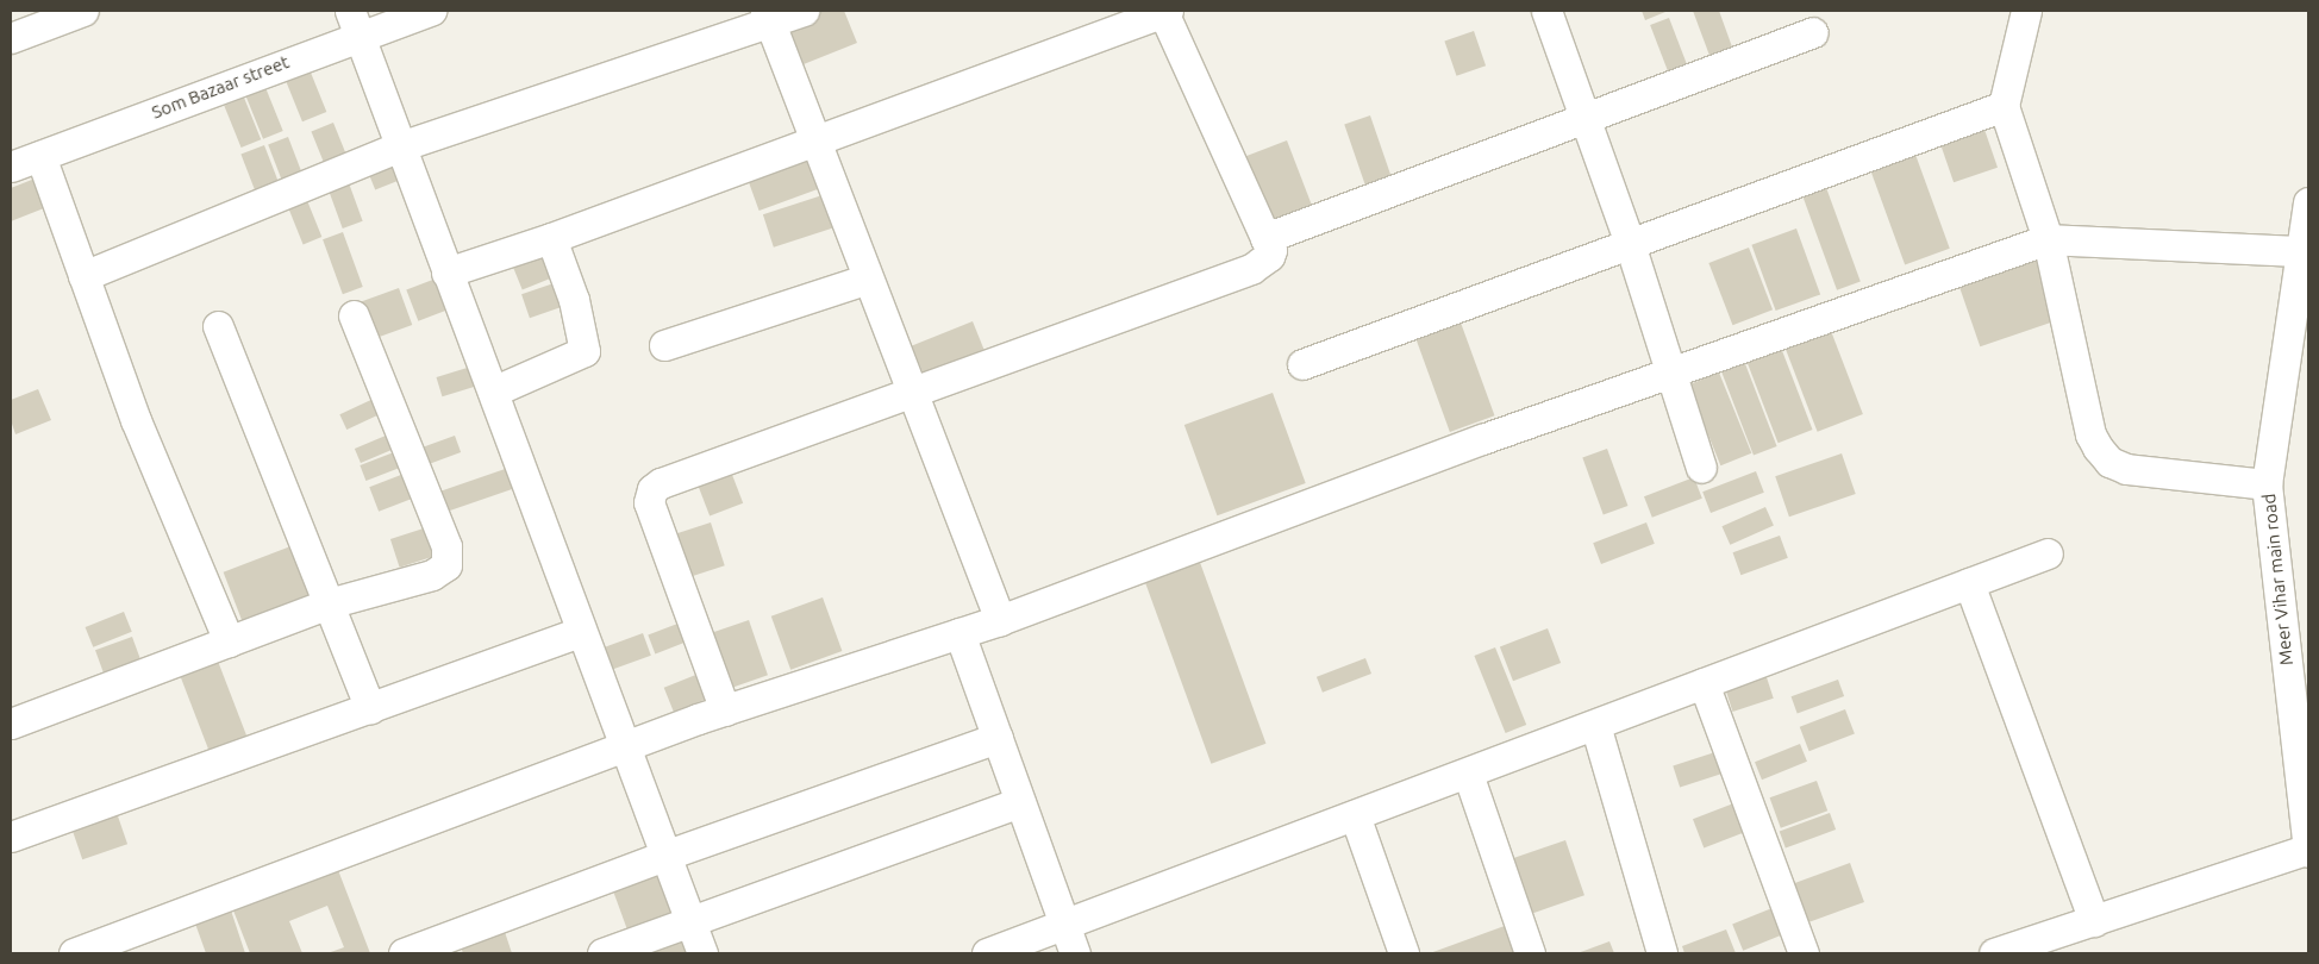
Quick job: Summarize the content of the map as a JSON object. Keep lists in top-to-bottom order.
{
  "streets": {
    "street": ["Som Bazaar street", "Meer Vihar main road"]
  }
}
